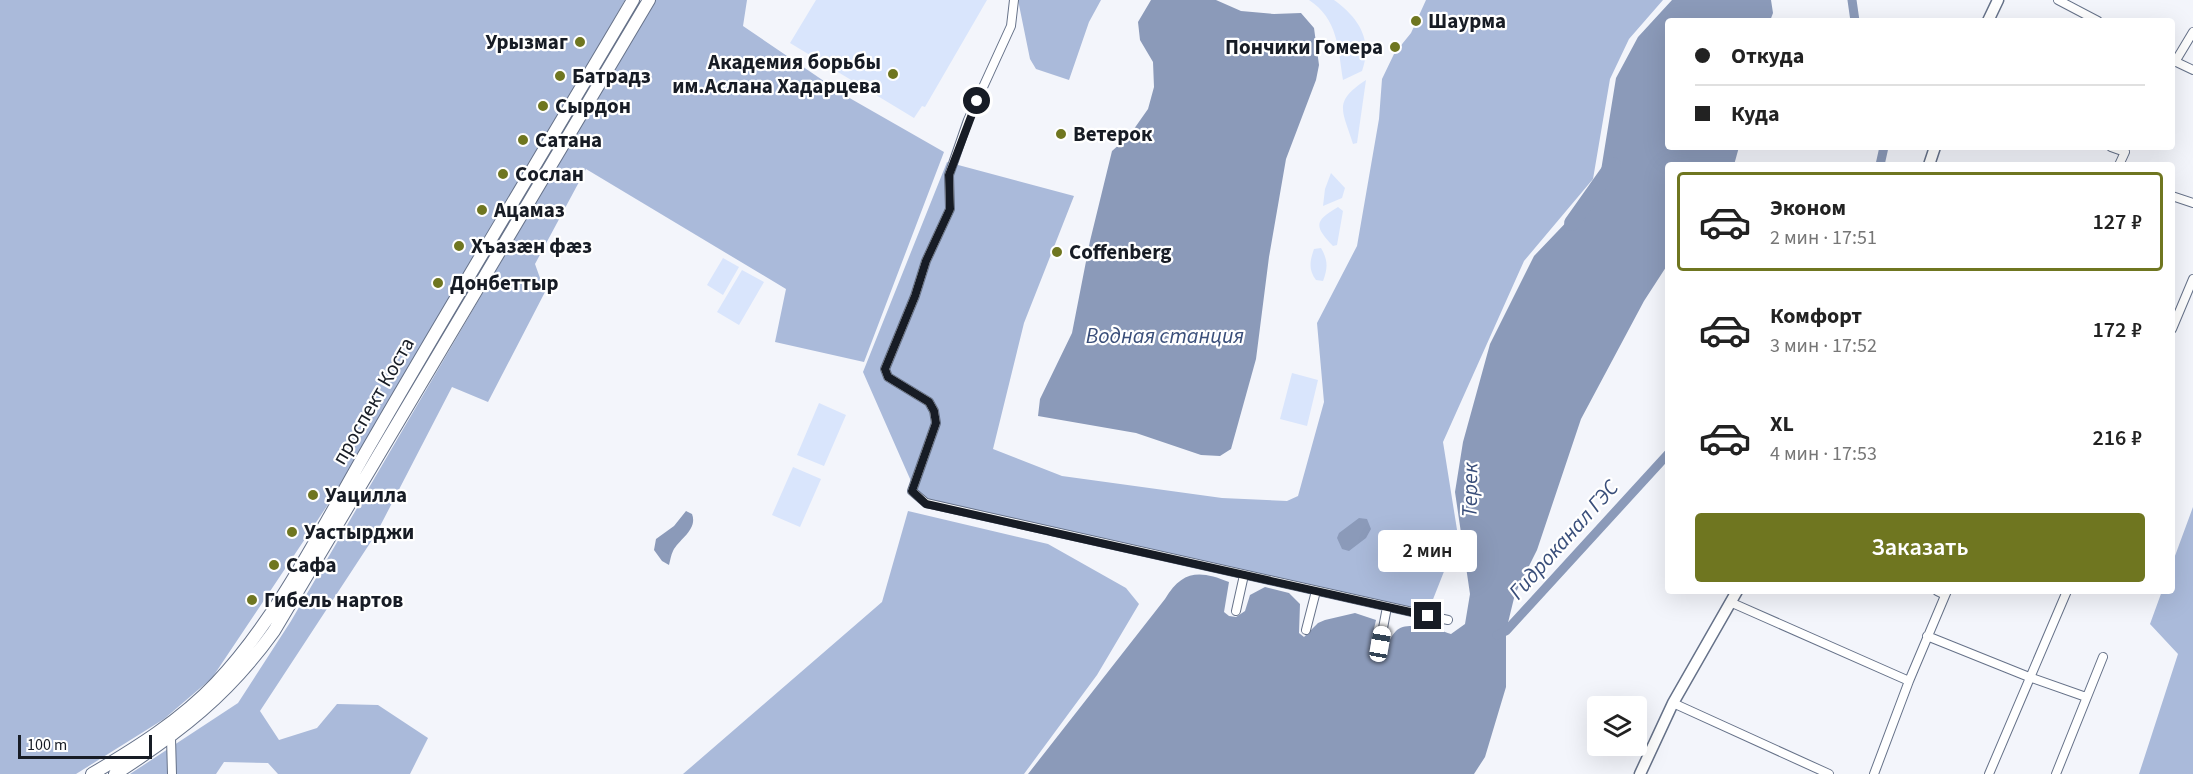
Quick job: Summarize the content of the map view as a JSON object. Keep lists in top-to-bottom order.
{
  "streets": {
    "main road": ["проспект Коста"]
  },
  "water": ["Водная станция", "Терек", "Гидроканал ГЭС"],
  "places": [
    "Шаурма",
    "Урызмаг",
    "Пончики Гомера",
    "Академия борьбы им.Аслана Хадарцева",
    "Батрадз",
    "Сырдон",
    "Ветерок",
    "Сатана",
    "Сослан",
    "Ацамаз",
    "Хъазæн фæз",
    "Coffenberg",
    "Донбеттыр",
    "Уацилла",
    "Уастырджи",
    "Сафа",
    "Гибель нартов"
  ],
  "scale_bar": "100 m",
  "page": {
    "banner": ["Откуда", "Куда"],
    "list": [
      {
        "name": "Эконом",
        "note": "2 мин · 17:51",
        "value": "127 ₽"
      },
      {
        "name": "Комфорт",
        "note": "3 мин · 17:52",
        "value": "172 ₽"
      },
      {
        "name": "XL",
        "note": "4 мин · 17:53",
        "value": "216 ₽"
      }
    ],
    "buttons": "Заказать",
    "bubble": "2 мин",
    "scale": "100 m"
  }
}
